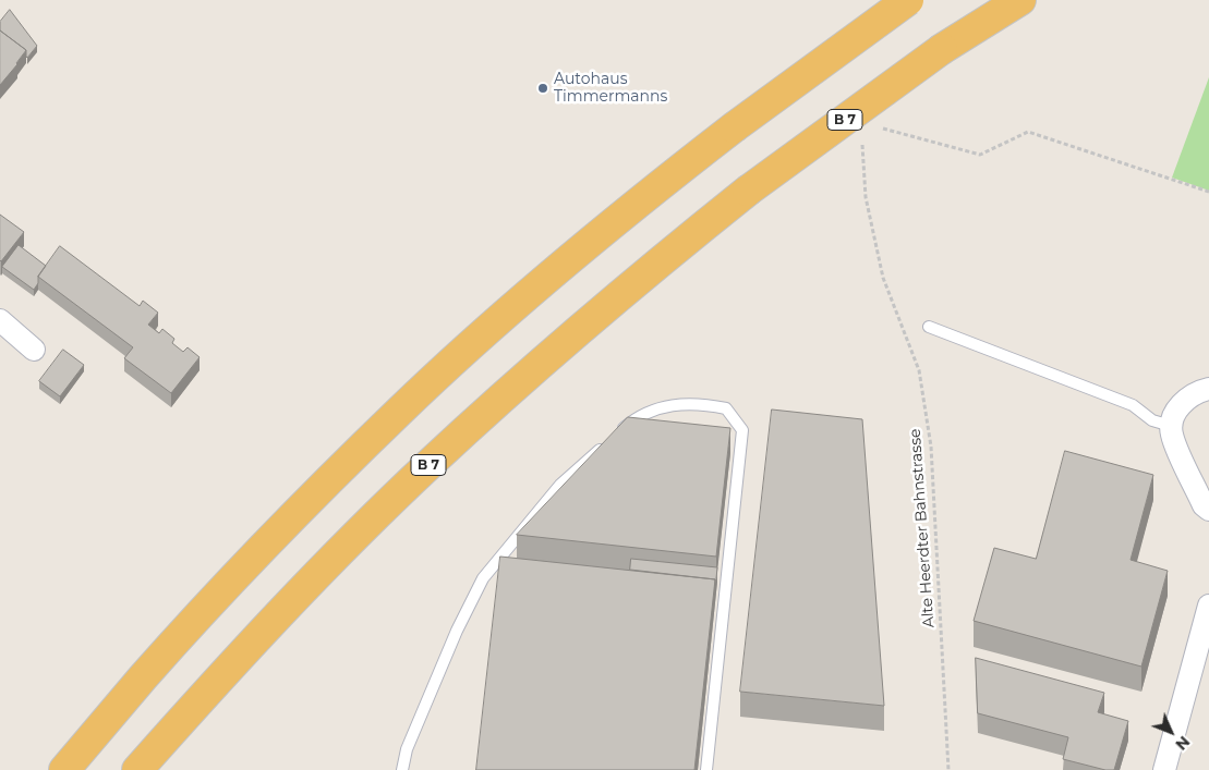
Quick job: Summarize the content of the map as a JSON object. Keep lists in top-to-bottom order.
{
  "streets": {
    "highway": ["B 7"],
    "path": ["Alte Heerdter Bahnstrasse"]
  },
  "places": ["Autohaus Timmermanns"],
  "north": "bottom right"
}
